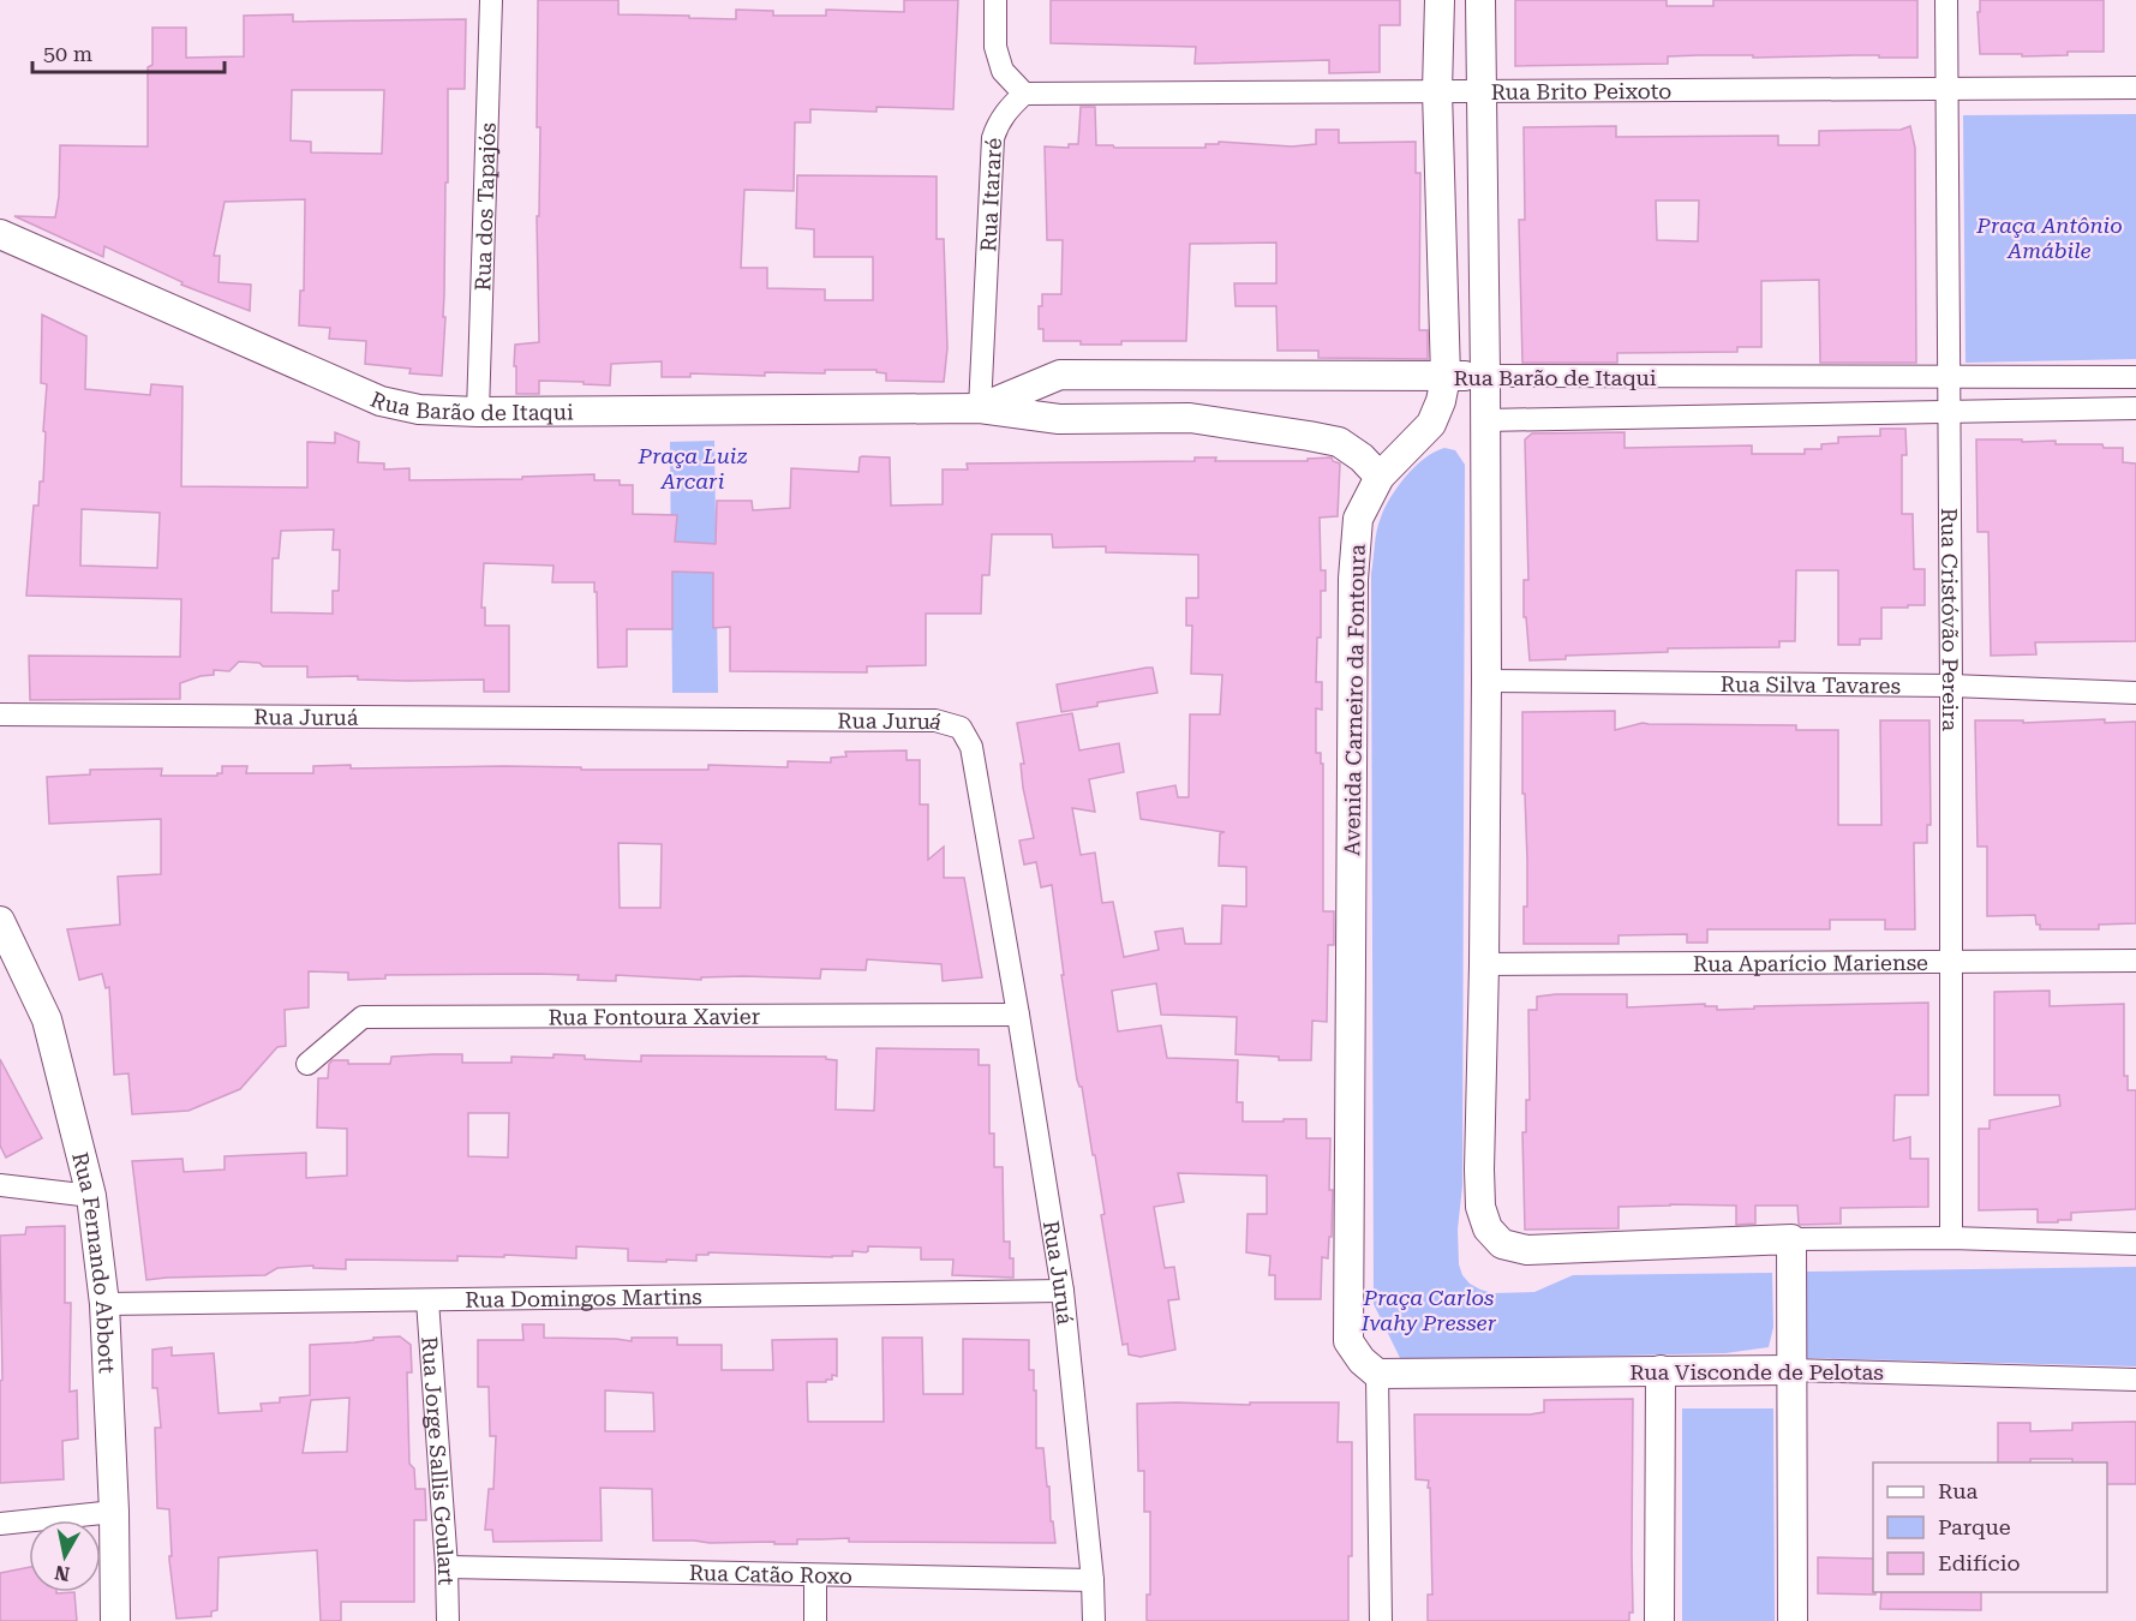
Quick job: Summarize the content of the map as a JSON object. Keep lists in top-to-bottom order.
{
  "streets": {
    "main road": [
      "Rua Barão de Itaqui",
      "Avenida Carneiro da Fontoura",
      "Rua Fernando Abbott",
      "Rua Visconde de Pelotas"
    ],
    "street": [
      "Rua Brito Peixoto",
      "Rua Itararé",
      "Rua dos Tapajós",
      "Rua Cristóvão Pereira",
      "Rua Silva Tavares",
      "Rua Juruá",
      "Rua Aparício Mariense",
      "Rua Fontoura Xavier",
      "Rua Domingos Martins",
      "Rua Jorge Sallis Goulart",
      "Rua Catão Roxo"
    ]
  },
  "crossings": [
    ["Rua Brito Peixoto", "Rua Itararé"],
    ["Rua Brito Peixoto", "Rua Cristóvão Pereira"],
    ["Rua Brito Peixoto", "Avenida Carneiro da Fontoura"],
    ["Rua Itararé", "Rua Barão de Itaqui"],
    ["Rua dos Tapajós", "Rua Barão de Itaqui"],
    ["Rua Barão de Itaqui", "Rua Cristóvão Pereira"],
    ["Rua Barão de Itaqui", "Avenida Carneiro da Fontoura"],
    ["Rua Cristóvão Pereira", "Rua Silva Tavares"],
    ["Rua Cristóvão Pereira", "Rua Aparício Mariense"],
    ["Avenida Carneiro da Fontoura", "Rua Visconde de Pelotas"],
    ["Rua Juruá", "Rua Fontoura Xavier"],
    ["Rua Juruá", "Rua Domingos Martins"],
    ["Rua Juruá", "Rua Catão Roxo"],
    ["Rua Fernando Abbott", "Rua Domingos Martins"],
    ["Rua Domingos Martins", "Rua Jorge Sallis Goulart"],
    ["Rua Jorge Sallis Goulart", "Rua Catão Roxo"]
  ],
  "parks": ["Praça Antônio Amábile", "Praça Luiz Arcari", "Praça Carlos Ivahy Presser"],
  "legend": ["Rua", "Parque", "Edifício"],
  "scale_bar": "50 m",
  "north": "bottom"
}
